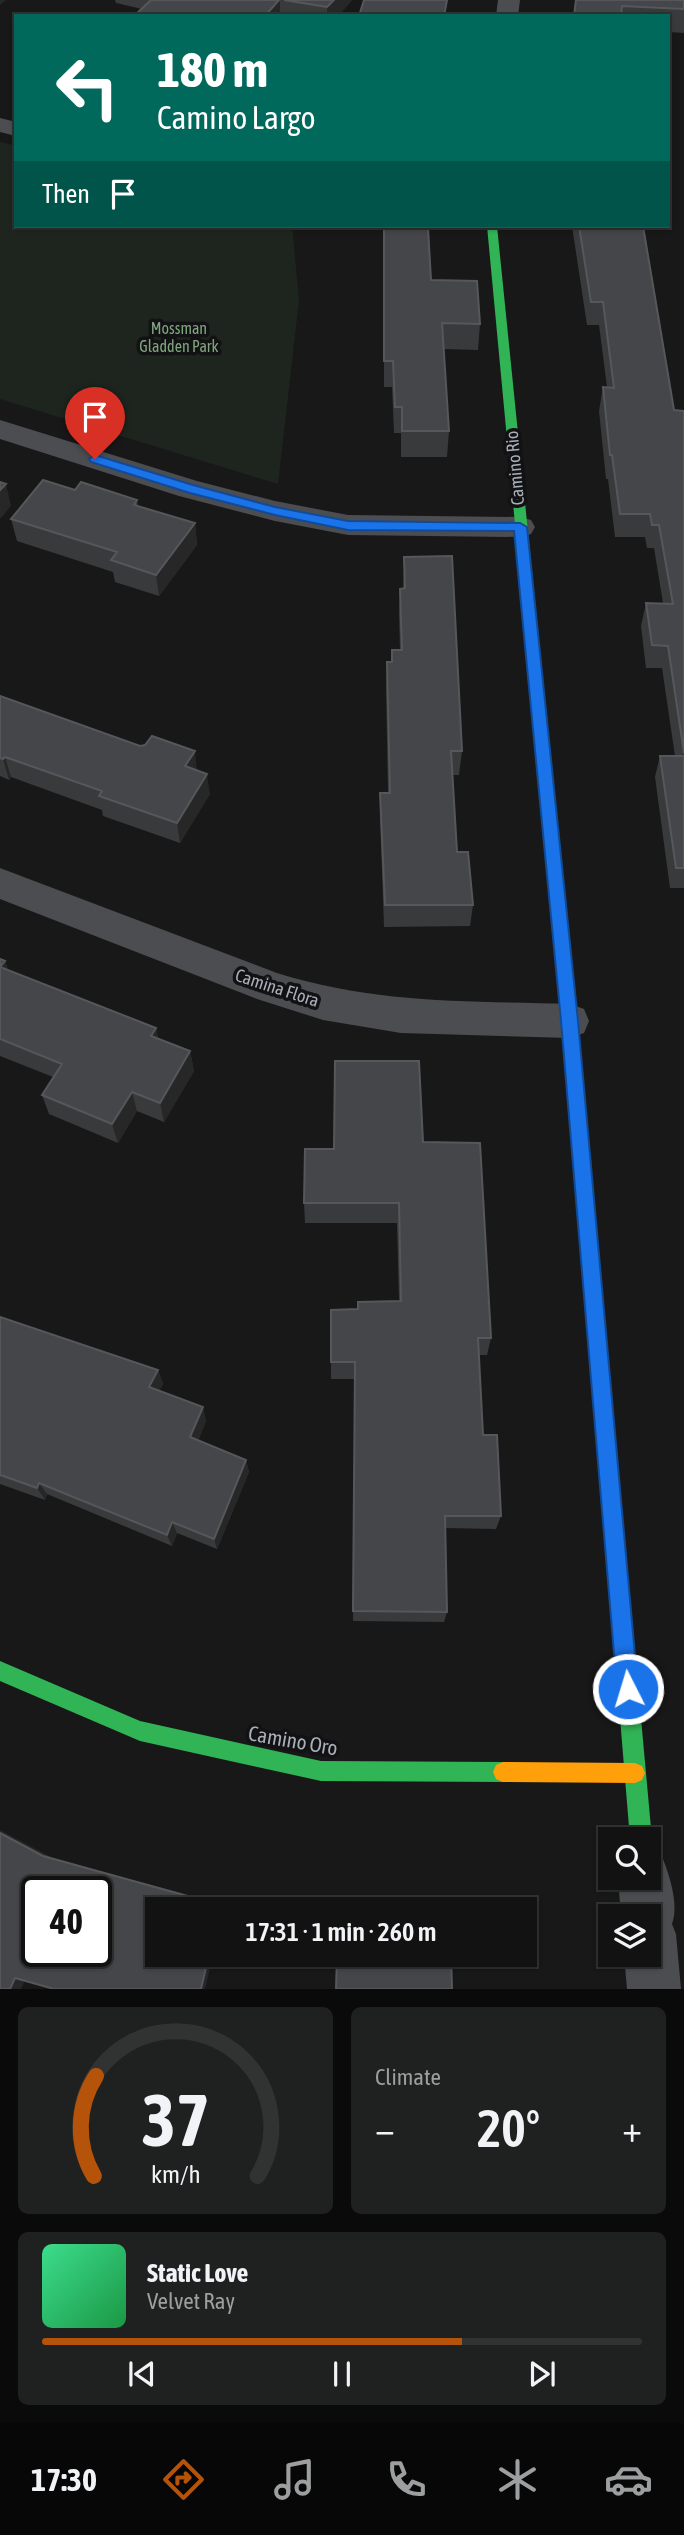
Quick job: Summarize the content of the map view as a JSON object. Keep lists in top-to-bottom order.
{
  "streets": {
    "street": ["Camino Rio", "Camina Flora", "Camino Oro"]
  },
  "crossings": [
    ["Camino Rio", "Camina Flora"],
    ["Camino Rio", "Camino Oro"]
  ],
  "parks": ["Mossman Gladden Park"],
  "page": {
    "turn": ["180 m", "Camino Largo"],
    "then": "Then",
    "limit": "40",
    "trip": "17:31 · 1 min · 260 m",
    "tile": "Climate",
    "heat": ["−", "20°", "+"],
    "song": ["Static Love", "Velvet Ray"],
    "tabs": "17:30",
    "gauge": ["37", "km/h"]
  }
}
